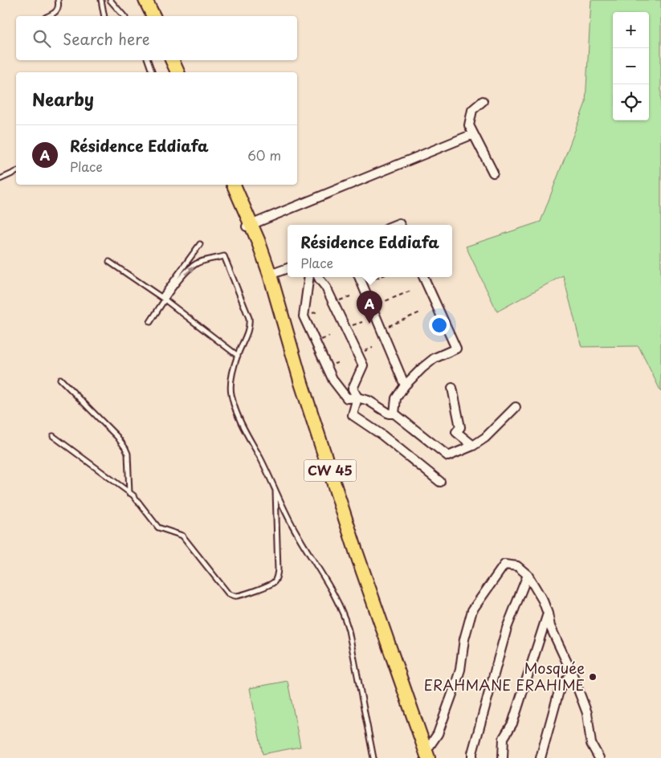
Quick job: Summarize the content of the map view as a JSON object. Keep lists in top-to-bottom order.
{
  "streets": {
    "main road": ["CW 45"]
  },
  "places": ["Mosquée ERAHMANE ERAHIME"],
  "page": {
    "map_buttons": ["+", "−"],
    "search": "Search here",
    "heading": "Nearby",
    "list": [
      {
        "mark": "A",
        "name": "Résidence Eddiafa",
        "note": "Place",
        "value": "60 m"
      }
    ],
    "popup": ["Résidence Eddiafa", "Place"],
    "pins": "A"
  }
}
